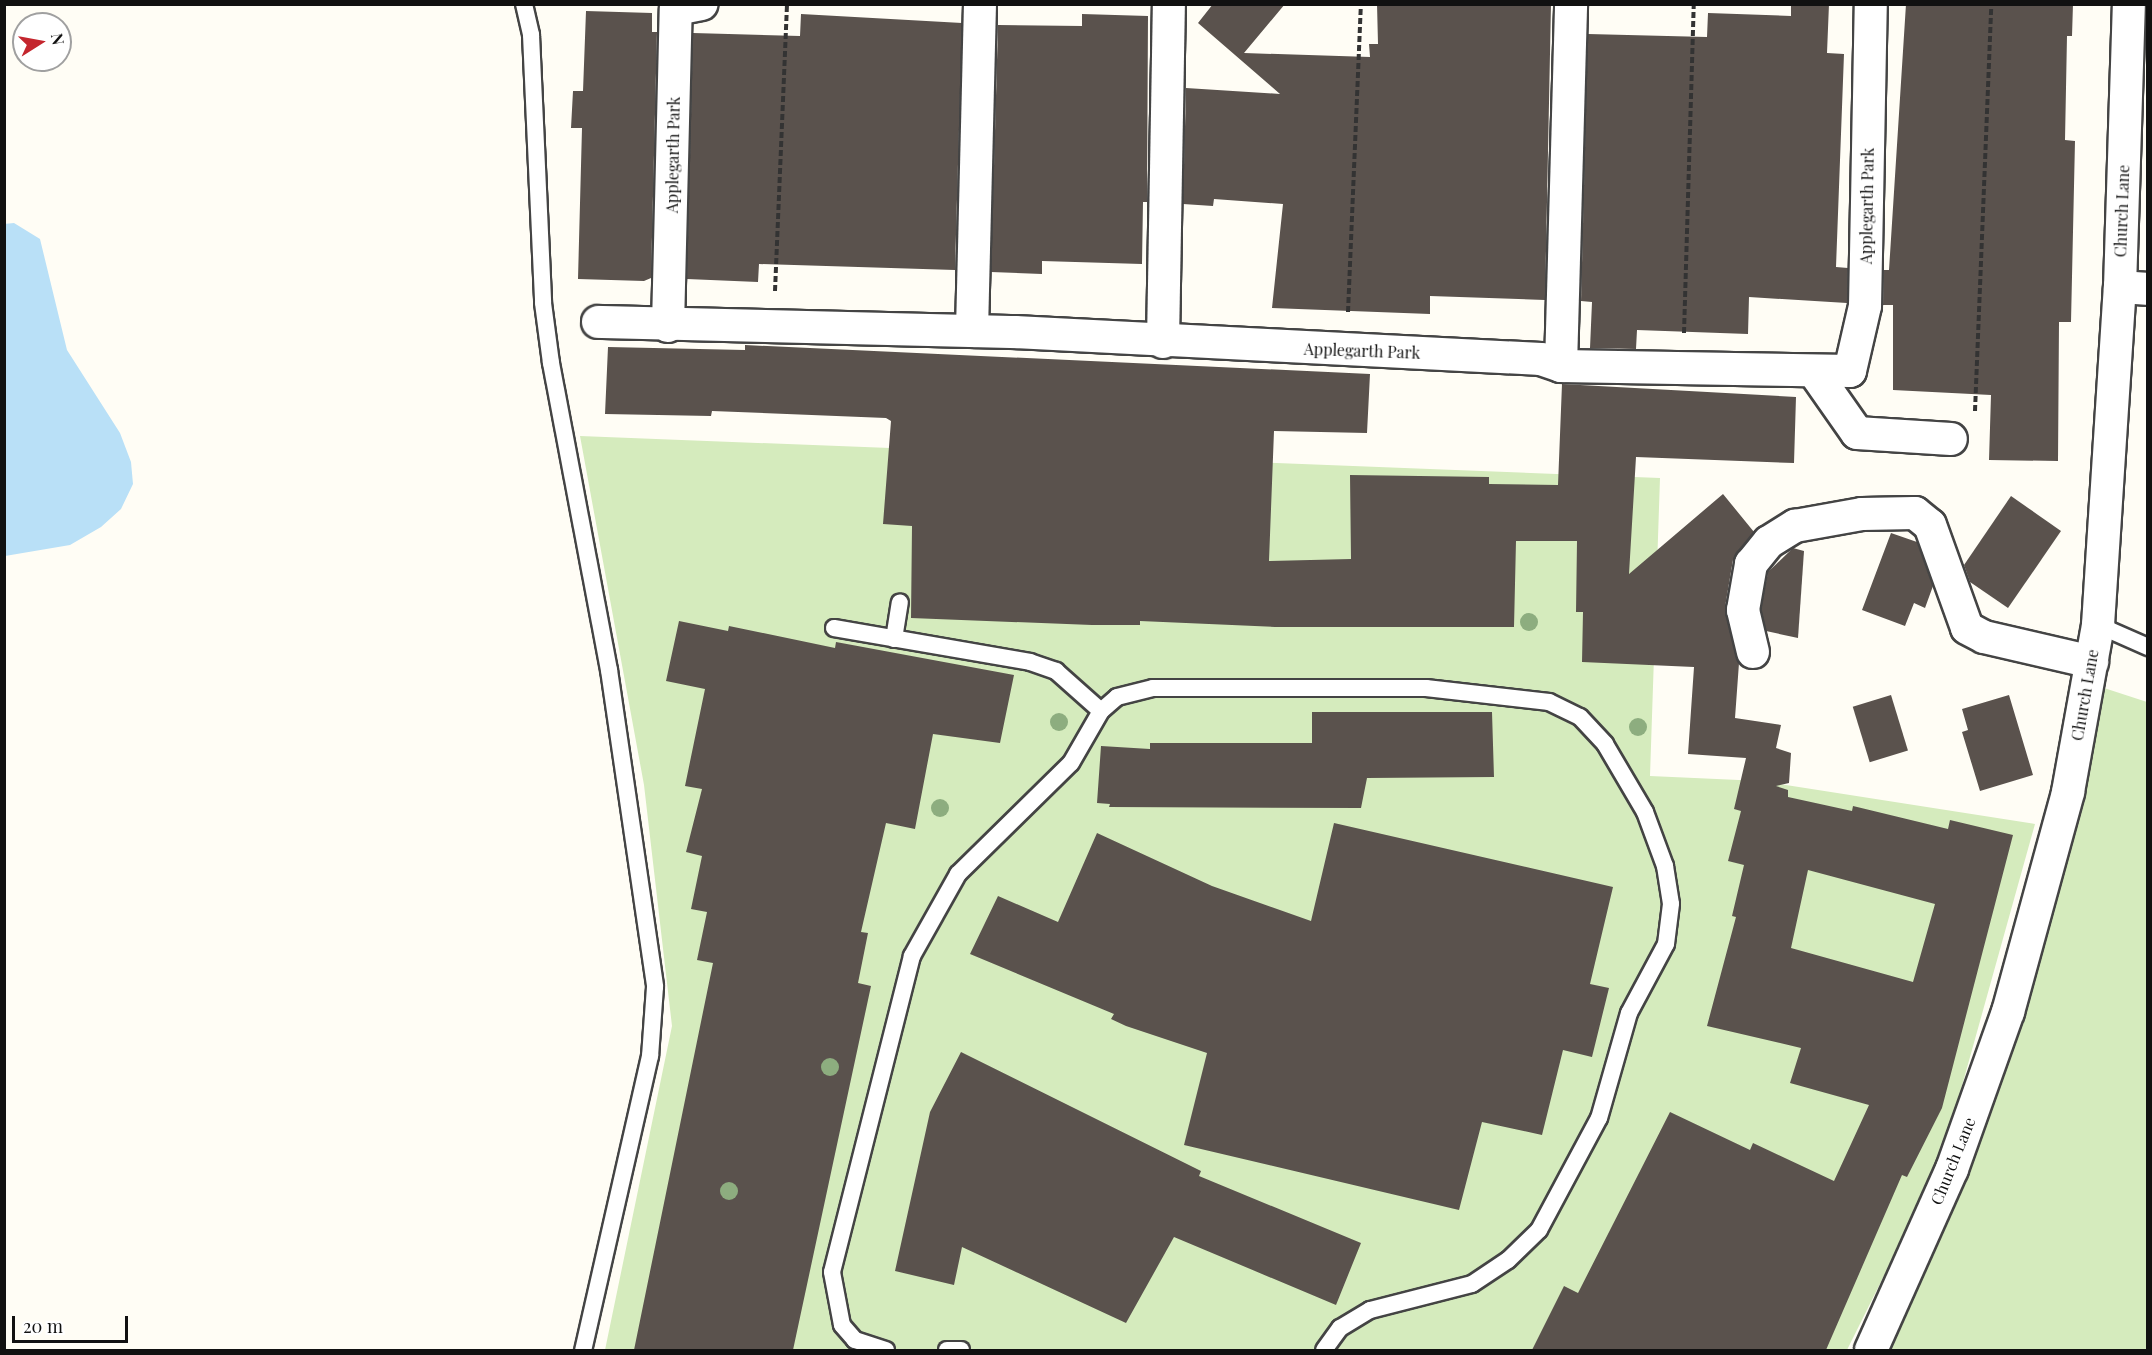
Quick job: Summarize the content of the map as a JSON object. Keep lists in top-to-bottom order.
{
  "streets": {
    "street": ["Applegarth Park", "Church Lane"]
  },
  "scale_bar": "20 m",
  "north": "right"
}
